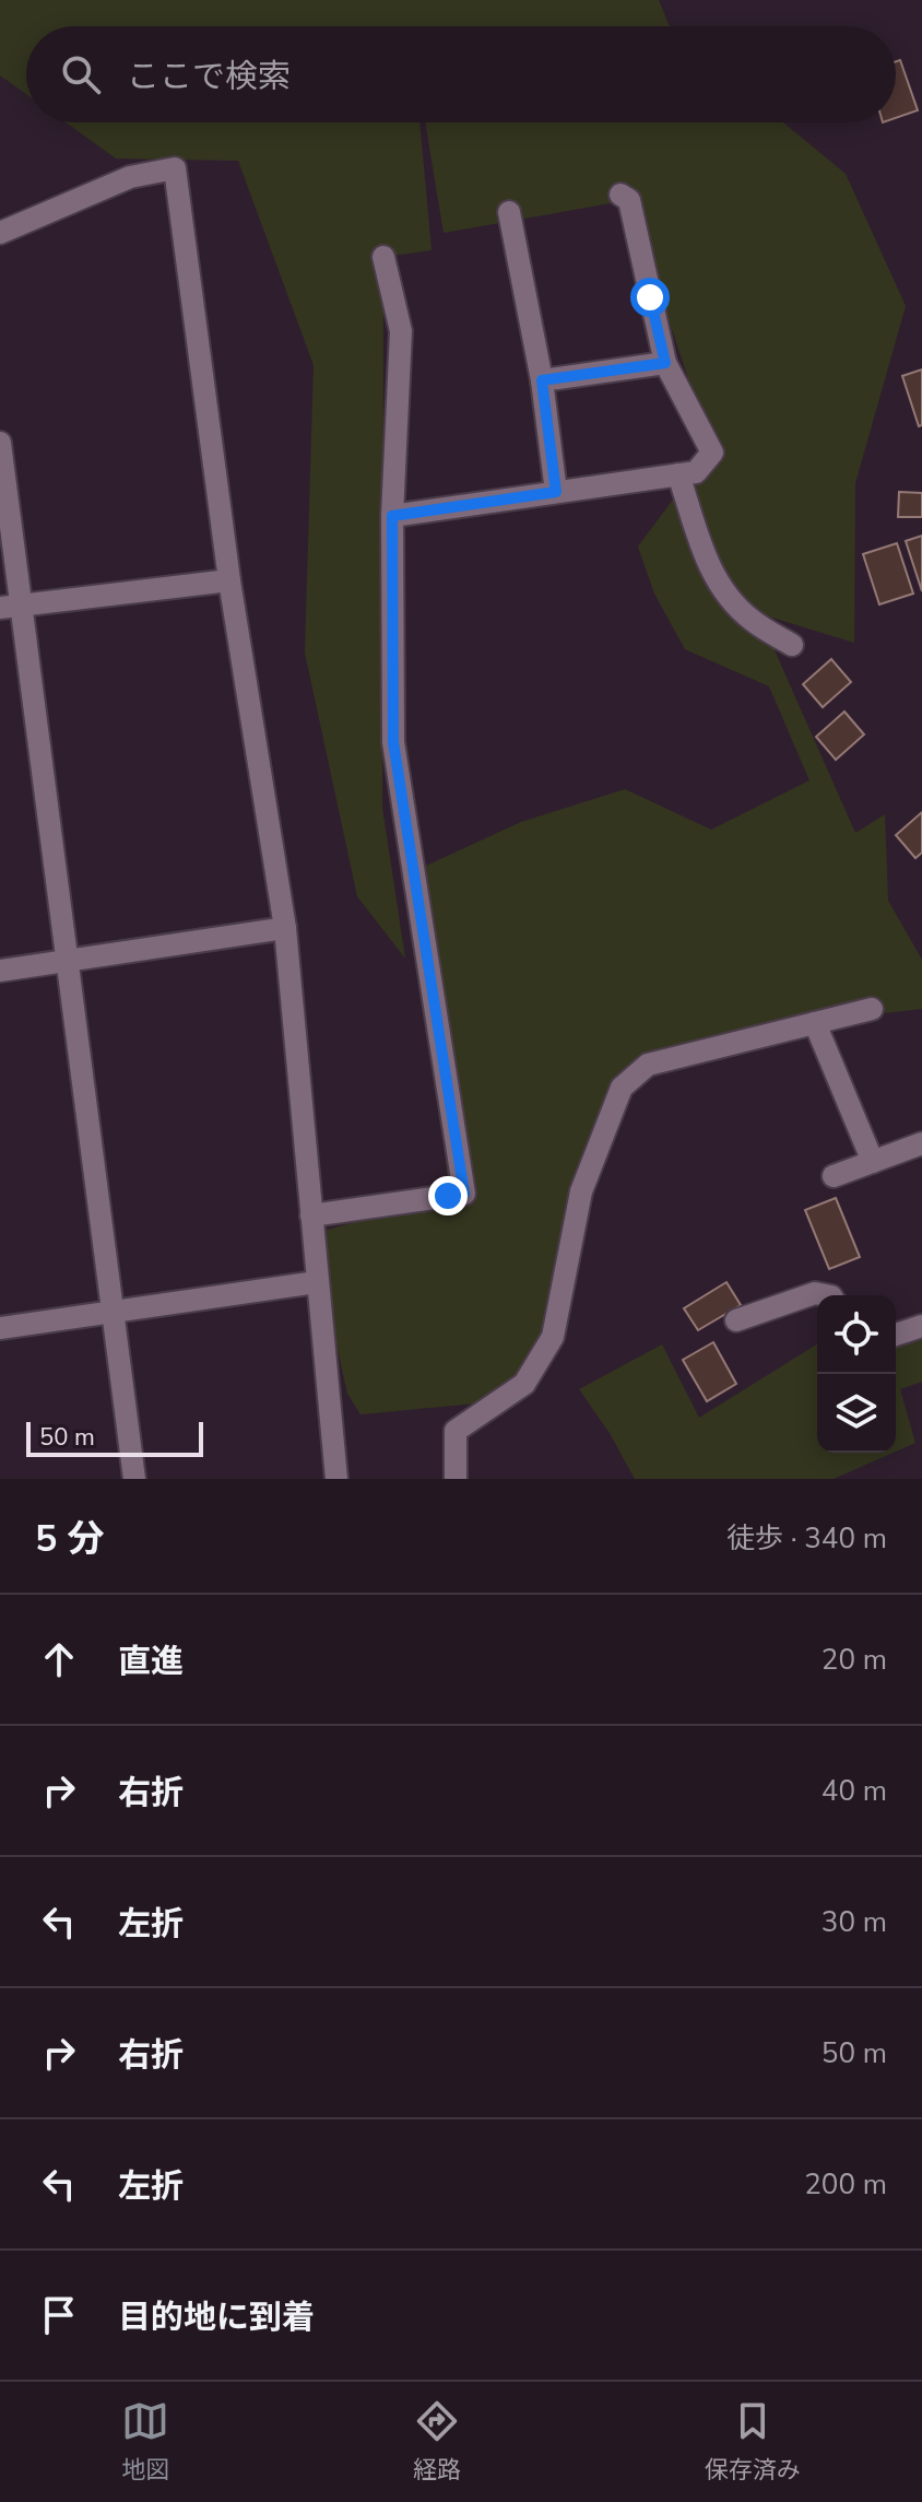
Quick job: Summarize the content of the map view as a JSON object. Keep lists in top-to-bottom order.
{
  "scale_bar": "50 m",
  "page": {
    "search": "ここで検索",
    "scale": "50 m",
    "heading": ["5 分", "徒歩 · 340 m"],
    "list": [
      ["直進", "20 m"],
      ["右折", "40 m"],
      ["左折", "30 m"],
      ["右折", "50 m"],
      ["左折", "200 m"],
      "目的地に到着"
    ],
    "nav": ["地図", "経路", "保存済み"]
  }
}
